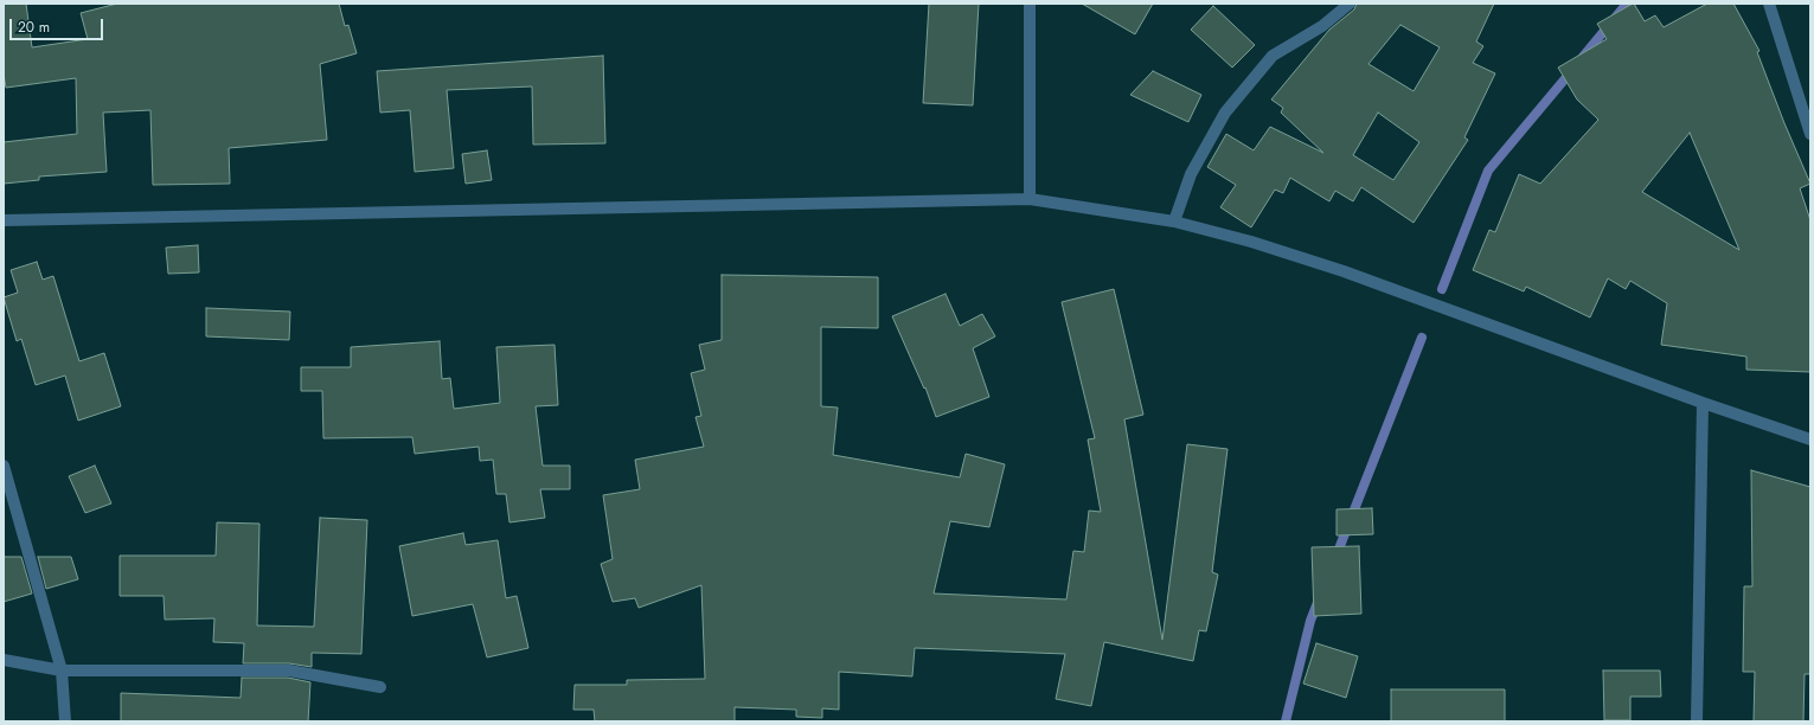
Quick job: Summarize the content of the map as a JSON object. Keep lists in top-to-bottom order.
{
  "scale_bar": "20 m"
}
